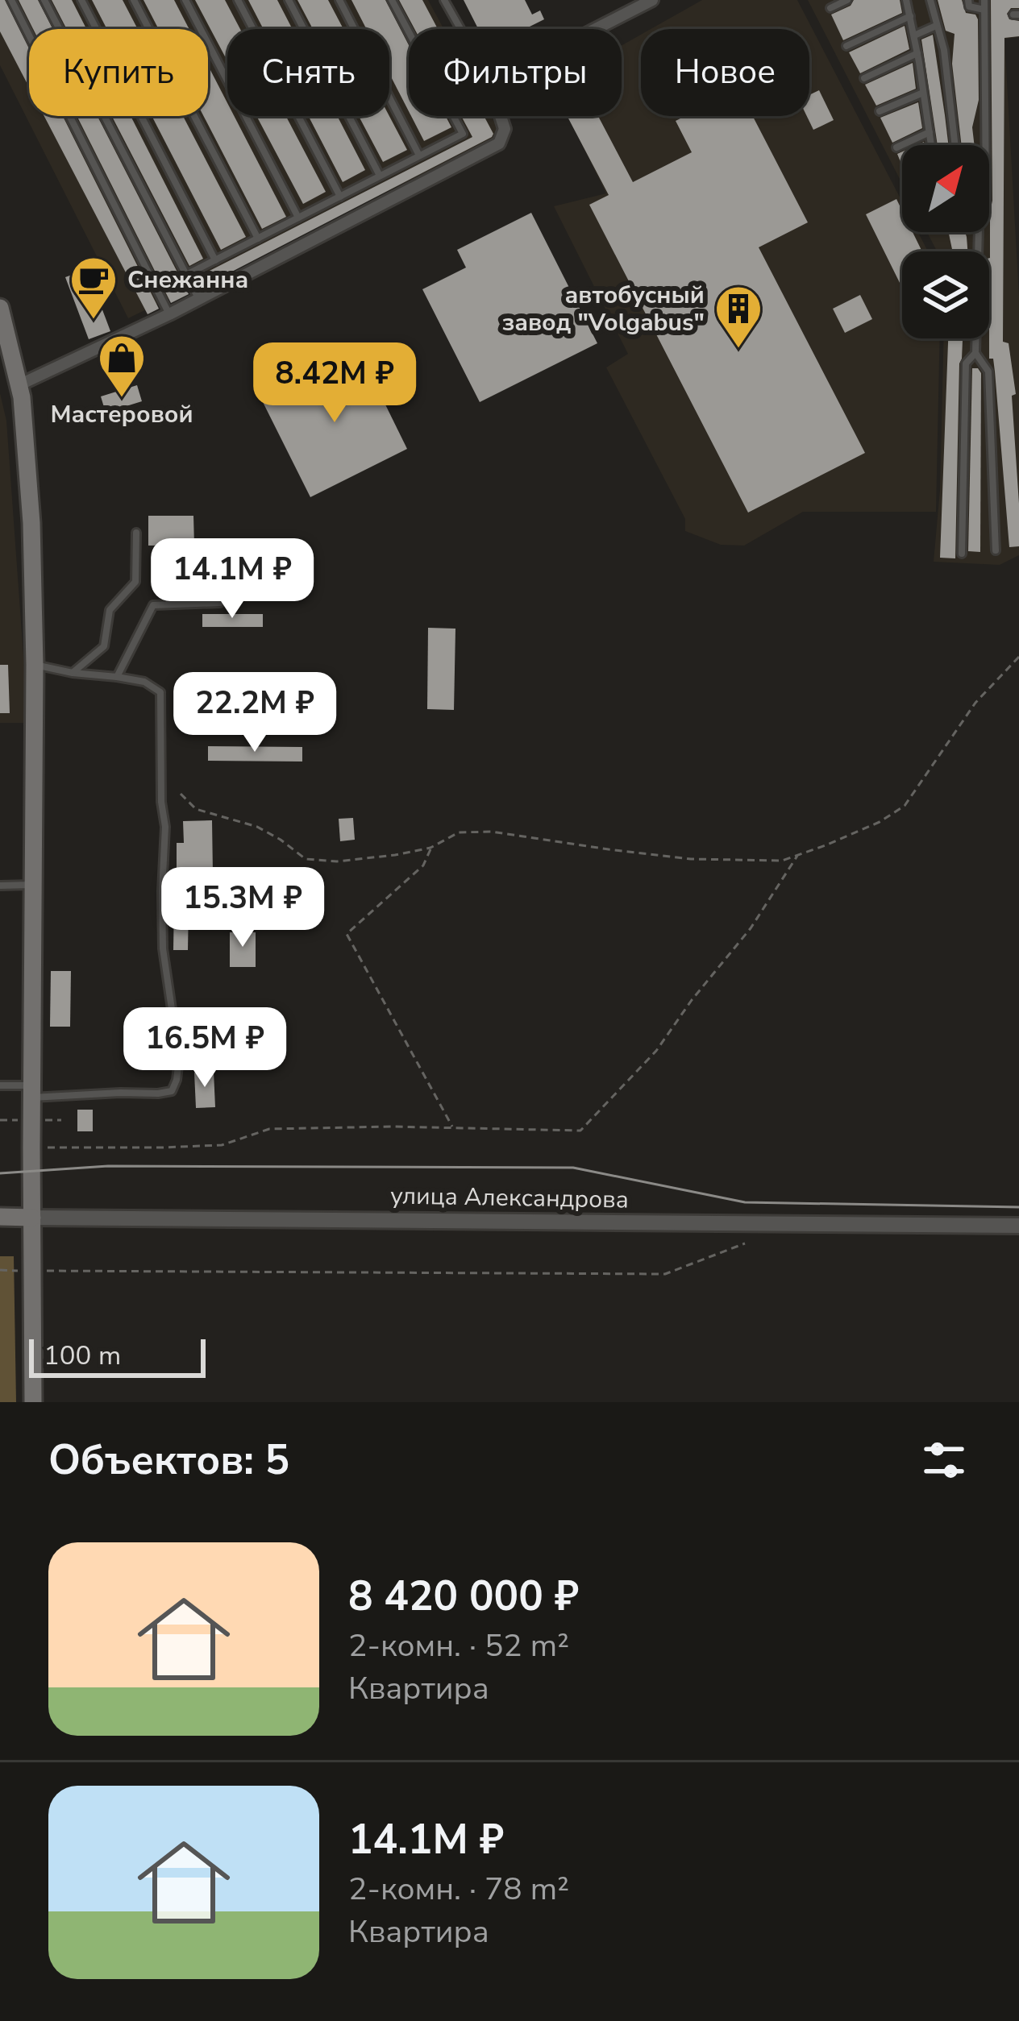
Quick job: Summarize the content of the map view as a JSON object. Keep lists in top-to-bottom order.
{
  "streets": {
    "main road": ["улица Александрова"]
  },
  "places": {
    "cafe": ["Снежанна"],
    "building": ["автобусный завод \"Volgabus\""],
    "shop": ["Мастеровой"]
  },
  "scale_bar": "100 m",
  "north": "top right",
  "page": {
    "chip": [
      "Купить",
      "Снять",
      "Фильтры",
      "Новое"
    ],
    "price": [
      "8.42M ₽",
      "14.1M ₽",
      "22.2M ₽",
      "15.3M ₽",
      "16.5M ₽"
    ],
    "scale": "100 m",
    "heading": "Объектов: 5",
    "list": [
      {
        "name": "8 420 000 ₽",
        "note": "2-комн. · 52 m² · Квартира"
      },
      {
        "name": "14.1M ₽",
        "note": "2-комн. · 78 m² · Квартира"
      }
    ]
  }
}
